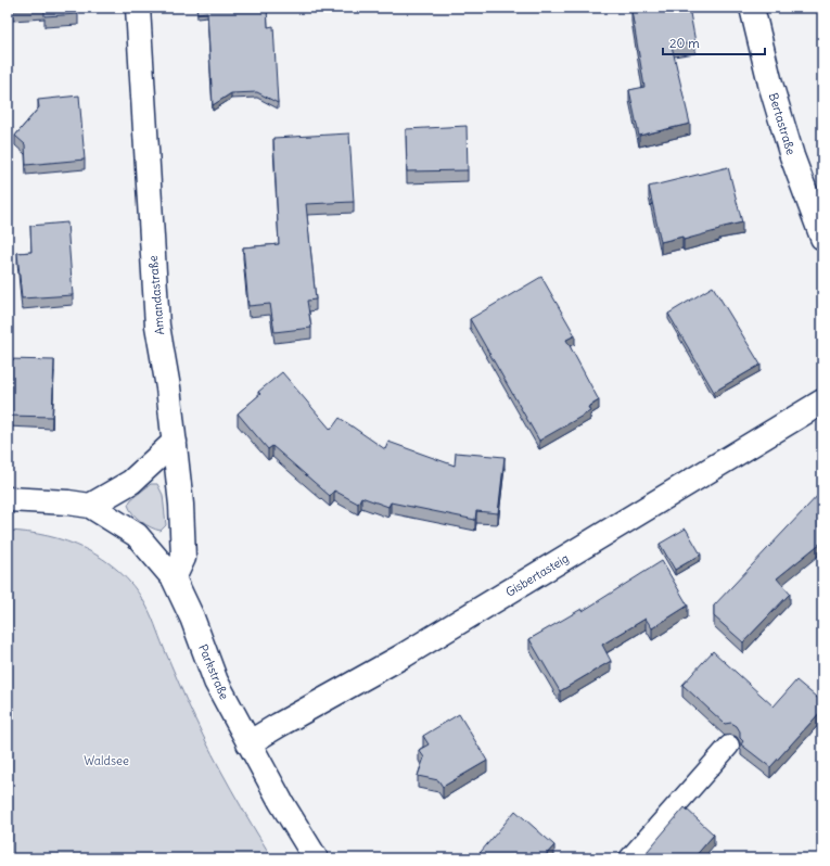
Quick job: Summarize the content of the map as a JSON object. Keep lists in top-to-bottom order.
{
  "streets": {
    "street": [
      "Bertastraße",
      "Amandastraße",
      "Gisbertasteig",
      "Parkstraße"
    ]
  },
  "crossings": [
    ["Amandastraße", "Parkstraße"],
    ["Gisbertasteig", "Parkstraße"]
  ],
  "parks": ["Waldsee"],
  "scale_bar": "20 m"
}
